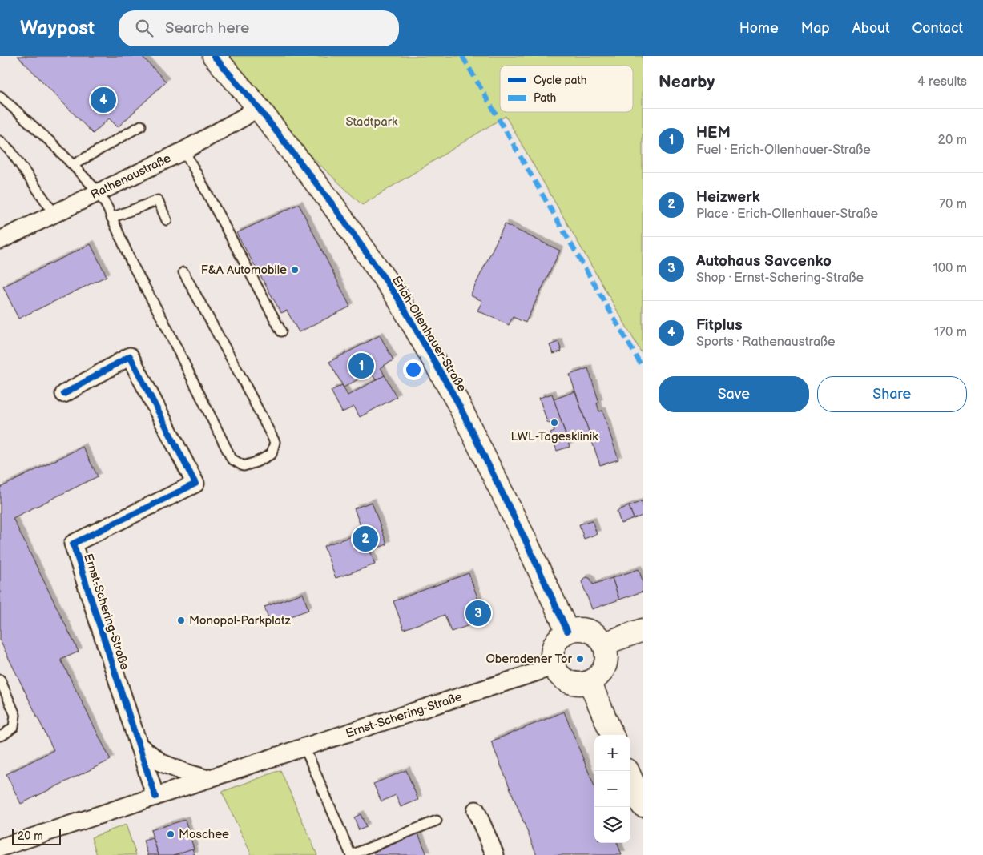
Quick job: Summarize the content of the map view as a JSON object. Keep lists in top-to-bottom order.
{
  "streets": {
    "street": ["Rathenaustraße", "Erich-Ollenhauer-Straße", "Ernst-Schering-Straße"]
  },
  "crossings": [
    ["Rathenaustraße", "Erich-Ollenhauer-Straße"],
    ["Erich-Ollenhauer-Straße", "Ernst-Schering-Straße"]
  ],
  "parks": ["Stadtpark"],
  "places": [
    "F&A Automobile",
    "LWL-Tagesklinik",
    "Monopol-Parkplatz",
    "Oberadener Tor",
    "Moschee"
  ],
  "legend": ["Cycle path", "Path"],
  "scale_bar": "20 m",
  "page": {
    "header": "Waypost",
    "search": "Search here",
    "nav": [
      "Home",
      "Map",
      "About",
      "Contact"
    ],
    "heading": ["Nearby", "4 results"],
    "pins": [
      "4",
      "1",
      "2",
      "3"
    ],
    "list": [
      {
        "mark": "1",
        "name": "HEM",
        "note": "Fuel · Erich-Ollenhauer-Straße",
        "value": "20 m"
      },
      {
        "mark": "2",
        "name": "Heizwerk",
        "note": "Place · Erich-Ollenhauer-Straße",
        "value": "70 m"
      },
      {
        "mark": "3",
        "name": "Autohaus Savcenko",
        "note": "Shop · Ernst-Schering-Straße",
        "value": "100 m"
      },
      {
        "mark": "4",
        "name": "Fitplus",
        "note": "Sports · Rathenaustraße",
        "value": "170 m"
      }
    ],
    "buttons": ["Save", "Share"],
    "map_buttons": ["+", "−"],
    "scale": "20 m"
  }
}
